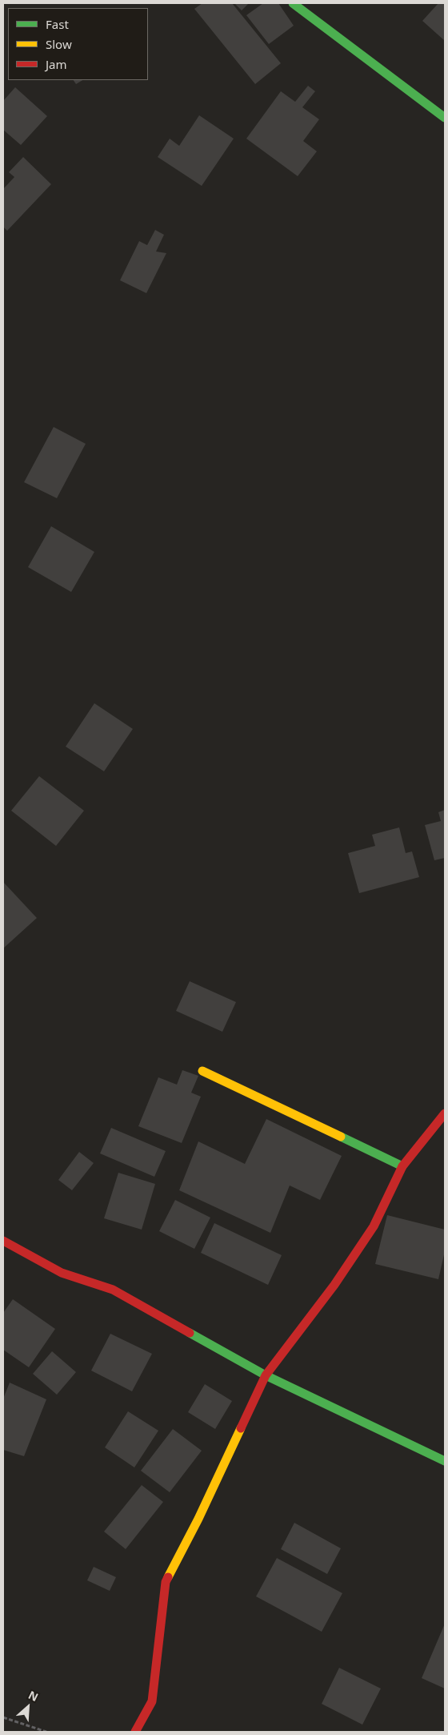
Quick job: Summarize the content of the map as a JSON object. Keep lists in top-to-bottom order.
{
  "legend": ["Fast", "Slow", "Jam"],
  "north": "top right"
}
